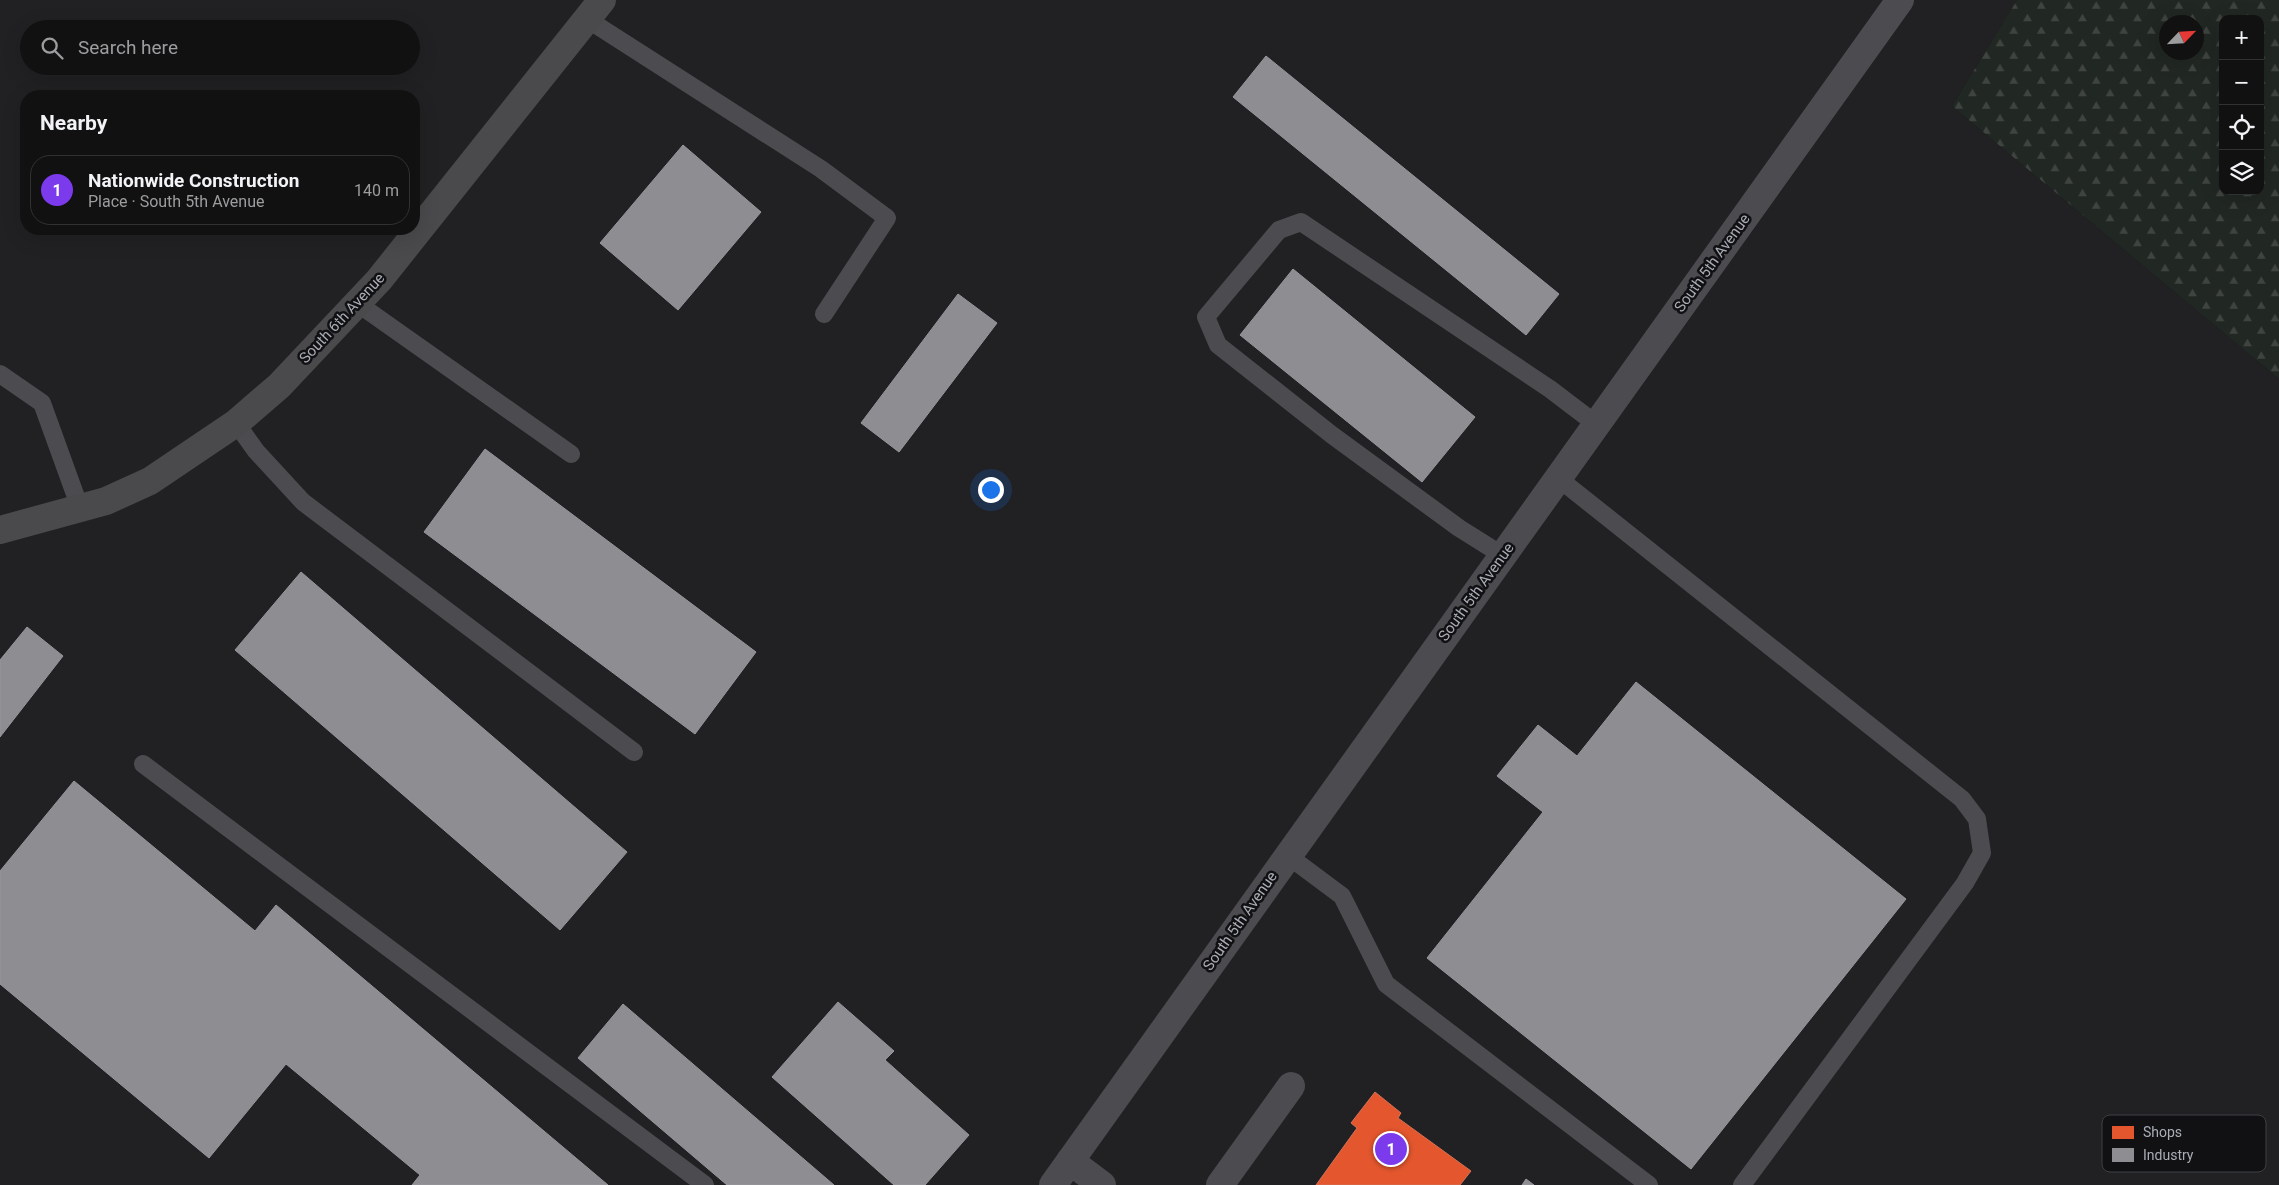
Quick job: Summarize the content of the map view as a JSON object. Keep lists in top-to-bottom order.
{
  "streets": {
    "street": ["South 5th Avenue", "South 6th Avenue"]
  },
  "legend": ["Shops", "Industry"],
  "north": "top right",
  "page": {
    "map_buttons": ["+", "−"],
    "search": "Search here",
    "heading": "Nearby",
    "list": [
      {
        "mark": "1",
        "name": "Nationwide Construction",
        "note": "Place · South 5th Avenue",
        "value": "140 m"
      }
    ],
    "pins": "1"
  }
}
